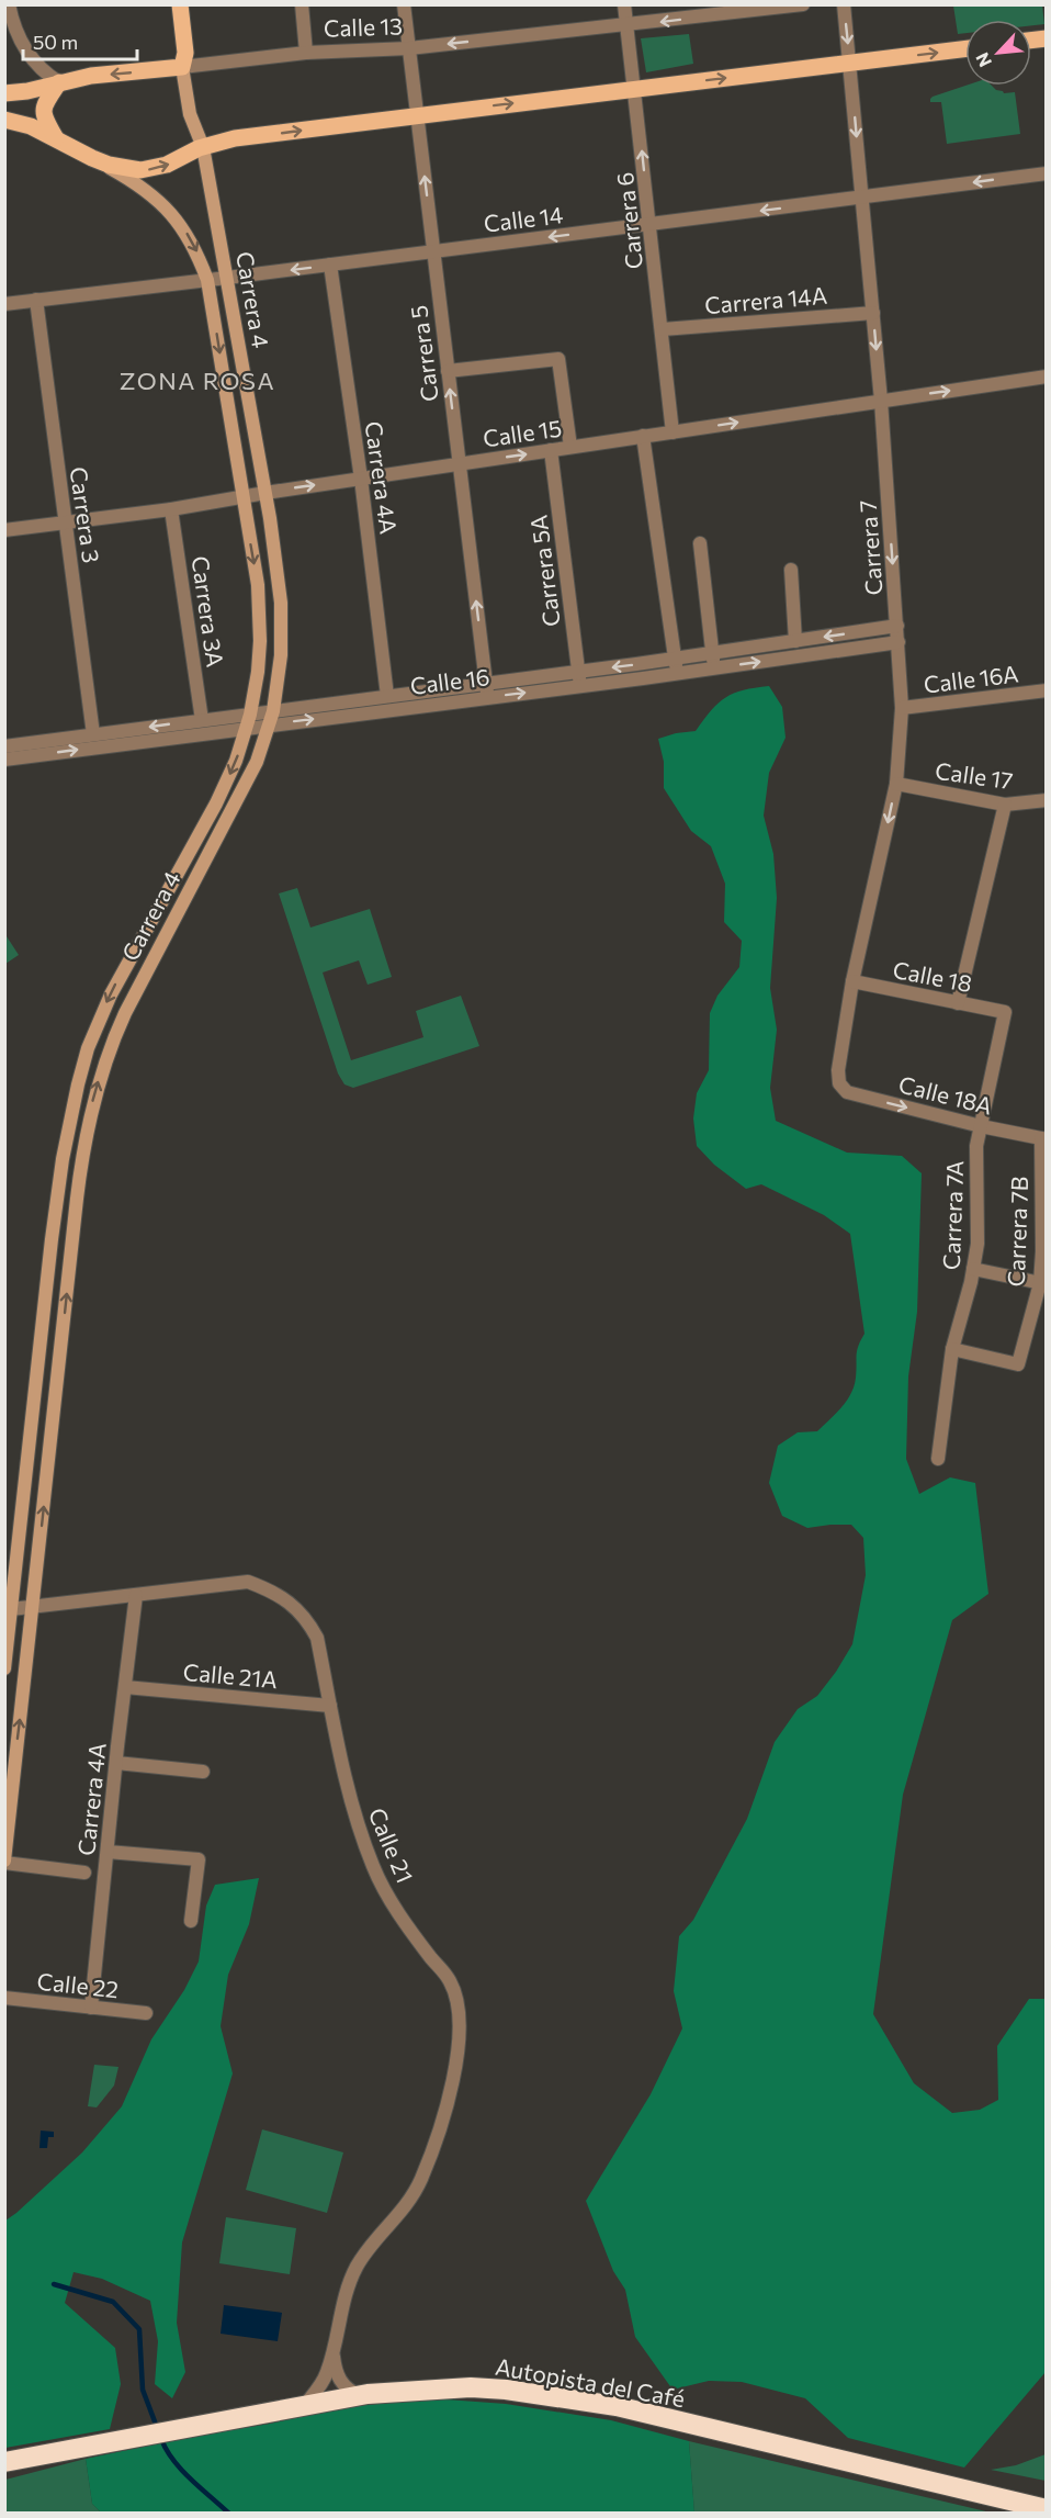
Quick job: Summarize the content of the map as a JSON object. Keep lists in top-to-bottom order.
{
  "streets": {
    "highway": ["Autopista del Café"],
    "main road": ["Calle 13", "Carrera 4"],
    "street": [
      "Calle 14",
      "Carrera 6",
      "Carrera 14A",
      "Carrera 5",
      "Calle 15",
      "Carrera 4A",
      "Carrera 3",
      "Carrera 7",
      "Carrera 5A",
      "Carrera 3A",
      "Calle 16A",
      "Calle 16",
      "Calle 17",
      "Calle 18",
      "Calle 18A",
      "Carrera 7A",
      "Carrera 7B",
      "Calle 21A",
      "Calle 21",
      "Calle 22"
    ]
  },
  "crossings": [
    ["Calle 13", "Carrera 6"],
    ["Calle 13", "Carrera 4"],
    ["Calle 13", "Carrera 5"],
    ["Calle 14", "Carrera 6"],
    ["Calle 14", "Carrera 4"],
    ["Calle 14", "Carrera 5"],
    ["Calle 14", "Carrera 4A"],
    ["Calle 14", "Carrera 3"],
    ["Calle 14", "Carrera 7"],
    ["Carrera 6", "Carrera 14A"],
    ["Carrera 6", "Calle 15"],
    ["Carrera 4", "Calle 15"],
    ["Carrera 4", "Calle 16"],
    ["Carrera 4", "Calle 21"],
    ["Carrera 14A", "Carrera 7"],
    ["Carrera 5", "Calle 15"],
    ["Carrera 5", "Calle 16"],
    ["Calle 15", "Carrera 4A"],
    ["Calle 15", "Carrera 3"],
    ["Calle 15", "Carrera 7"],
    ["Calle 15", "Carrera 5A"],
    ["Calle 15", "Carrera 3A"],
    ["Carrera 4A", "Calle 16"],
    ["Carrera 4A", "Calle 21A"],
    ["Carrera 4A", "Calle 21"],
    ["Carrera 4A", "Calle 22"],
    ["Carrera 3", "Calle 16"],
    ["Carrera 7", "Calle 16A"],
    ["Carrera 7", "Calle 16"],
    ["Carrera 7", "Calle 17"],
    ["Carrera 7", "Calle 18"],
    ["Carrera 7", "Calle 18A"],
    ["Carrera 5A", "Calle 16"],
    ["Carrera 3A", "Calle 16"],
    ["Calle 18", "Carrera 7A"],
    ["Calle 18A", "Carrera 7A"],
    ["Calle 18A", "Carrera 7B"],
    ["Carrera 7A", "Carrera 7B"],
    ["Calle 21A", "Calle 21"],
    ["Calle 21", "Autopista del Café"]
  ],
  "one_way": [
    "Calle 14",
    "Carrera 5",
    "Calle 15",
    "Calle 18A"
  ],
  "districts": ["ZONA ROSA"],
  "scale_bar": "50 m",
  "north": "bottom left"
}
